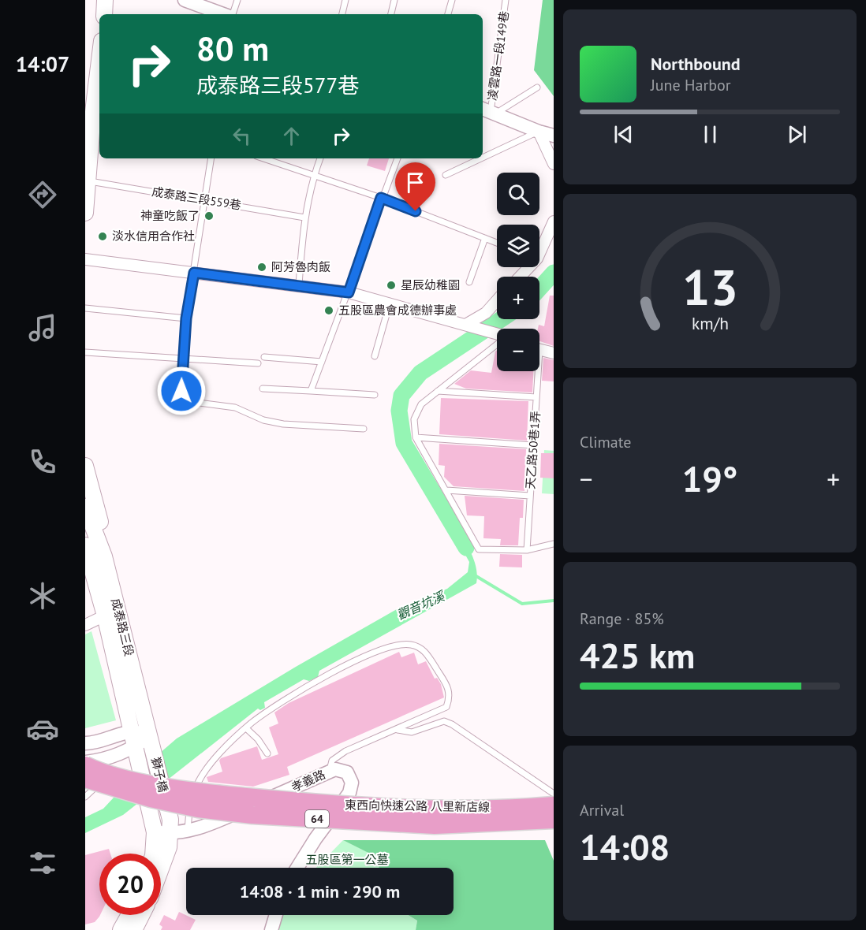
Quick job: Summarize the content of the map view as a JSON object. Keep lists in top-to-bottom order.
{
  "streets": {
    "highway": ["東西向快速公路 八里新店線", "64"],
    "main road": ["成泰路三段", "獅子橋"],
    "street": ["孝義路"],
    "lane": ["凌雲路一段149巷", "成泰路三段559巷", "天乙路50巷1弄"]
  },
  "crossings": [
    ["成泰路三段", "獅子橋"],
    ["獅子橋", "孝義路"]
  ],
  "water": ["觀音坑溪"],
  "parks": ["五股區第一公墓"],
  "places": [
    "神童吃飯了",
    "淡水信用合作社",
    "阿芳魯肉飯",
    "星辰幼稚園",
    "五股區農會成德辦事處"
  ],
  "page": {
    "tabs": "14:07",
    "turn": ["80 m", "成泰路三段577巷"],
    "song": ["Northbound", "June Harbor"],
    "map_buttons": ["+", "−"],
    "tile": [
      "Climate",
      ["Range · 85%", "425 km"],
      ["Arrival", "14:08"]
    ],
    "heat": ["−", "19°", "+"],
    "limit": "20",
    "trip": "14:08 · 1 min · 290 m",
    "gauge": ["13", "km/h"]
  }
}
